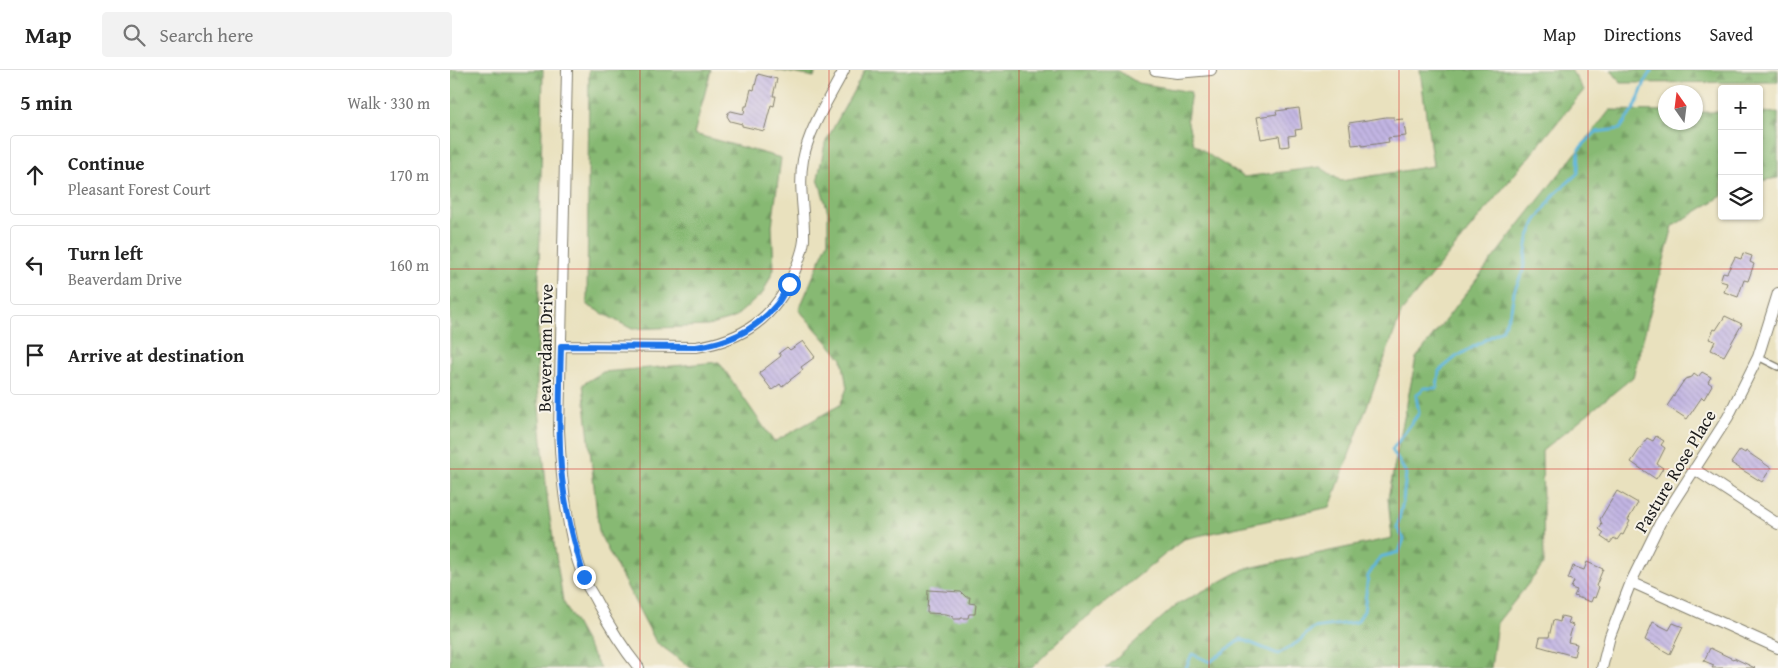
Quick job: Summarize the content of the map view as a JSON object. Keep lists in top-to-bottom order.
{
  "streets": {
    "street": ["Beaverdam Drive", "Pasture Rose Place"]
  },
  "north": "top",
  "page": {
    "header": "Map",
    "search": "Search here",
    "nav": ["Map", "Directions", "Saved"],
    "heading": ["5 min", "Walk · 330 m"],
    "map_buttons": ["+", "−"],
    "list": [
      ["Continue", "Pleasant Forest Court", "170 m"],
      ["Turn left", "Beaverdam Drive", "160 m"],
      "Arrive at destination"
    ]
  }
}
